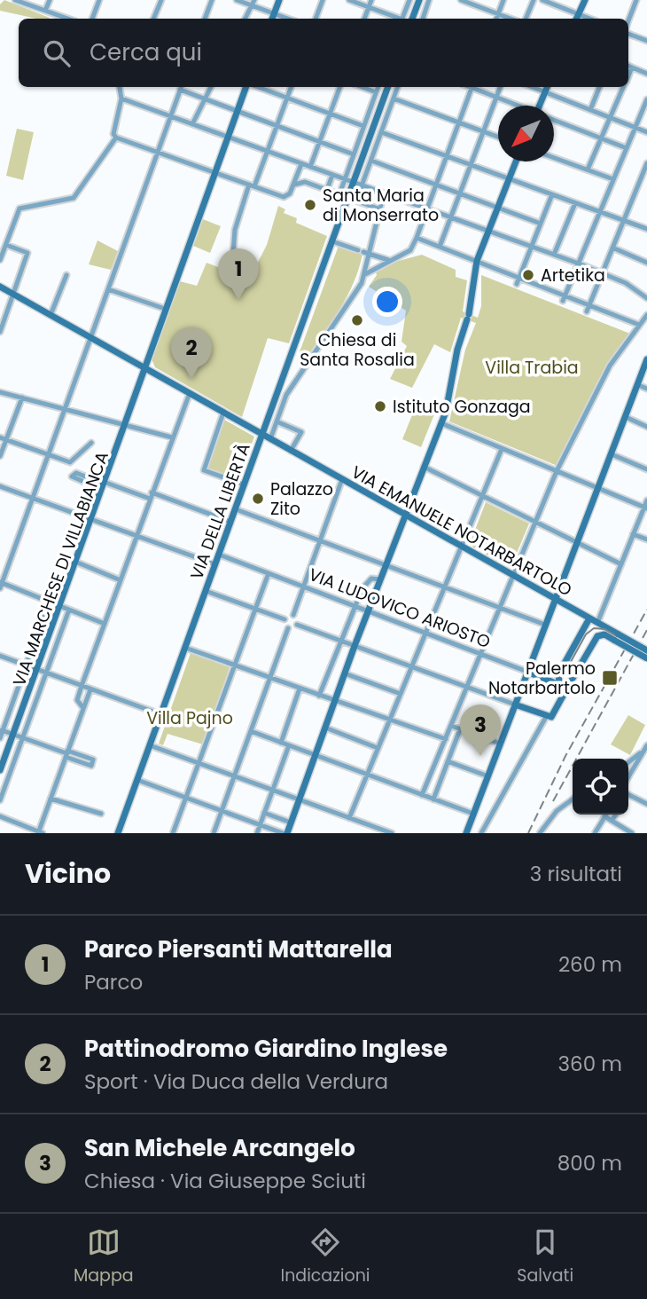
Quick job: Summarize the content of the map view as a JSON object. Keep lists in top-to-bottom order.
{
  "streets": {
    "street": [
      "VIA DELLA LIBERTÀ",
      "VIA EMANUELE NOTARBARTOLO",
      "VIA MARCHESE DI VILLABIANCA",
      "VIA LUDOVICO ARIOSTO"
    ]
  },
  "crossings": [
    ["VIA DELLA LIBERTÀ", "VIA EMANUELE NOTARBARTOLO"],
    ["VIA DELLA LIBERTÀ", "VIA LUDOVICO ARIOSTO"],
    ["VIA EMANUELE NOTARBARTOLO", "VIA MARCHESE DI VILLABIANCA"]
  ],
  "parks": ["Villa Trabia", "Villa Pajno"],
  "places": {
    "other": [
      "Santa Maria di Monserrato",
      "Artetika",
      "Chiesa di Santa Rosalia",
      "Istituto Gonzaga",
      "Palazzo Zito"
    ],
    "transit": ["Palermo Notarbartolo"]
  },
  "north": "bottom left",
  "page": {
    "search": "Cerca qui",
    "pins": ["1", "2", "3"],
    "heading": ["Vicino", "3 risultati"],
    "list": [
      {
        "mark": "1",
        "name": "Parco Piersanti Mattarella",
        "note": "Parco",
        "value": "260 m"
      },
      {
        "mark": "2",
        "name": "Pattinodromo Giardino Inglese",
        "note": "Sport · Via Duca della Verdura",
        "value": "360 m"
      },
      {
        "mark": "3",
        "name": "San Michele Arcangelo",
        "note": "Chiesa · Via Giuseppe Sciuti",
        "value": "800 m"
      }
    ],
    "nav": ["Mappa", "Indicazioni", "Salvati"]
  }
}
